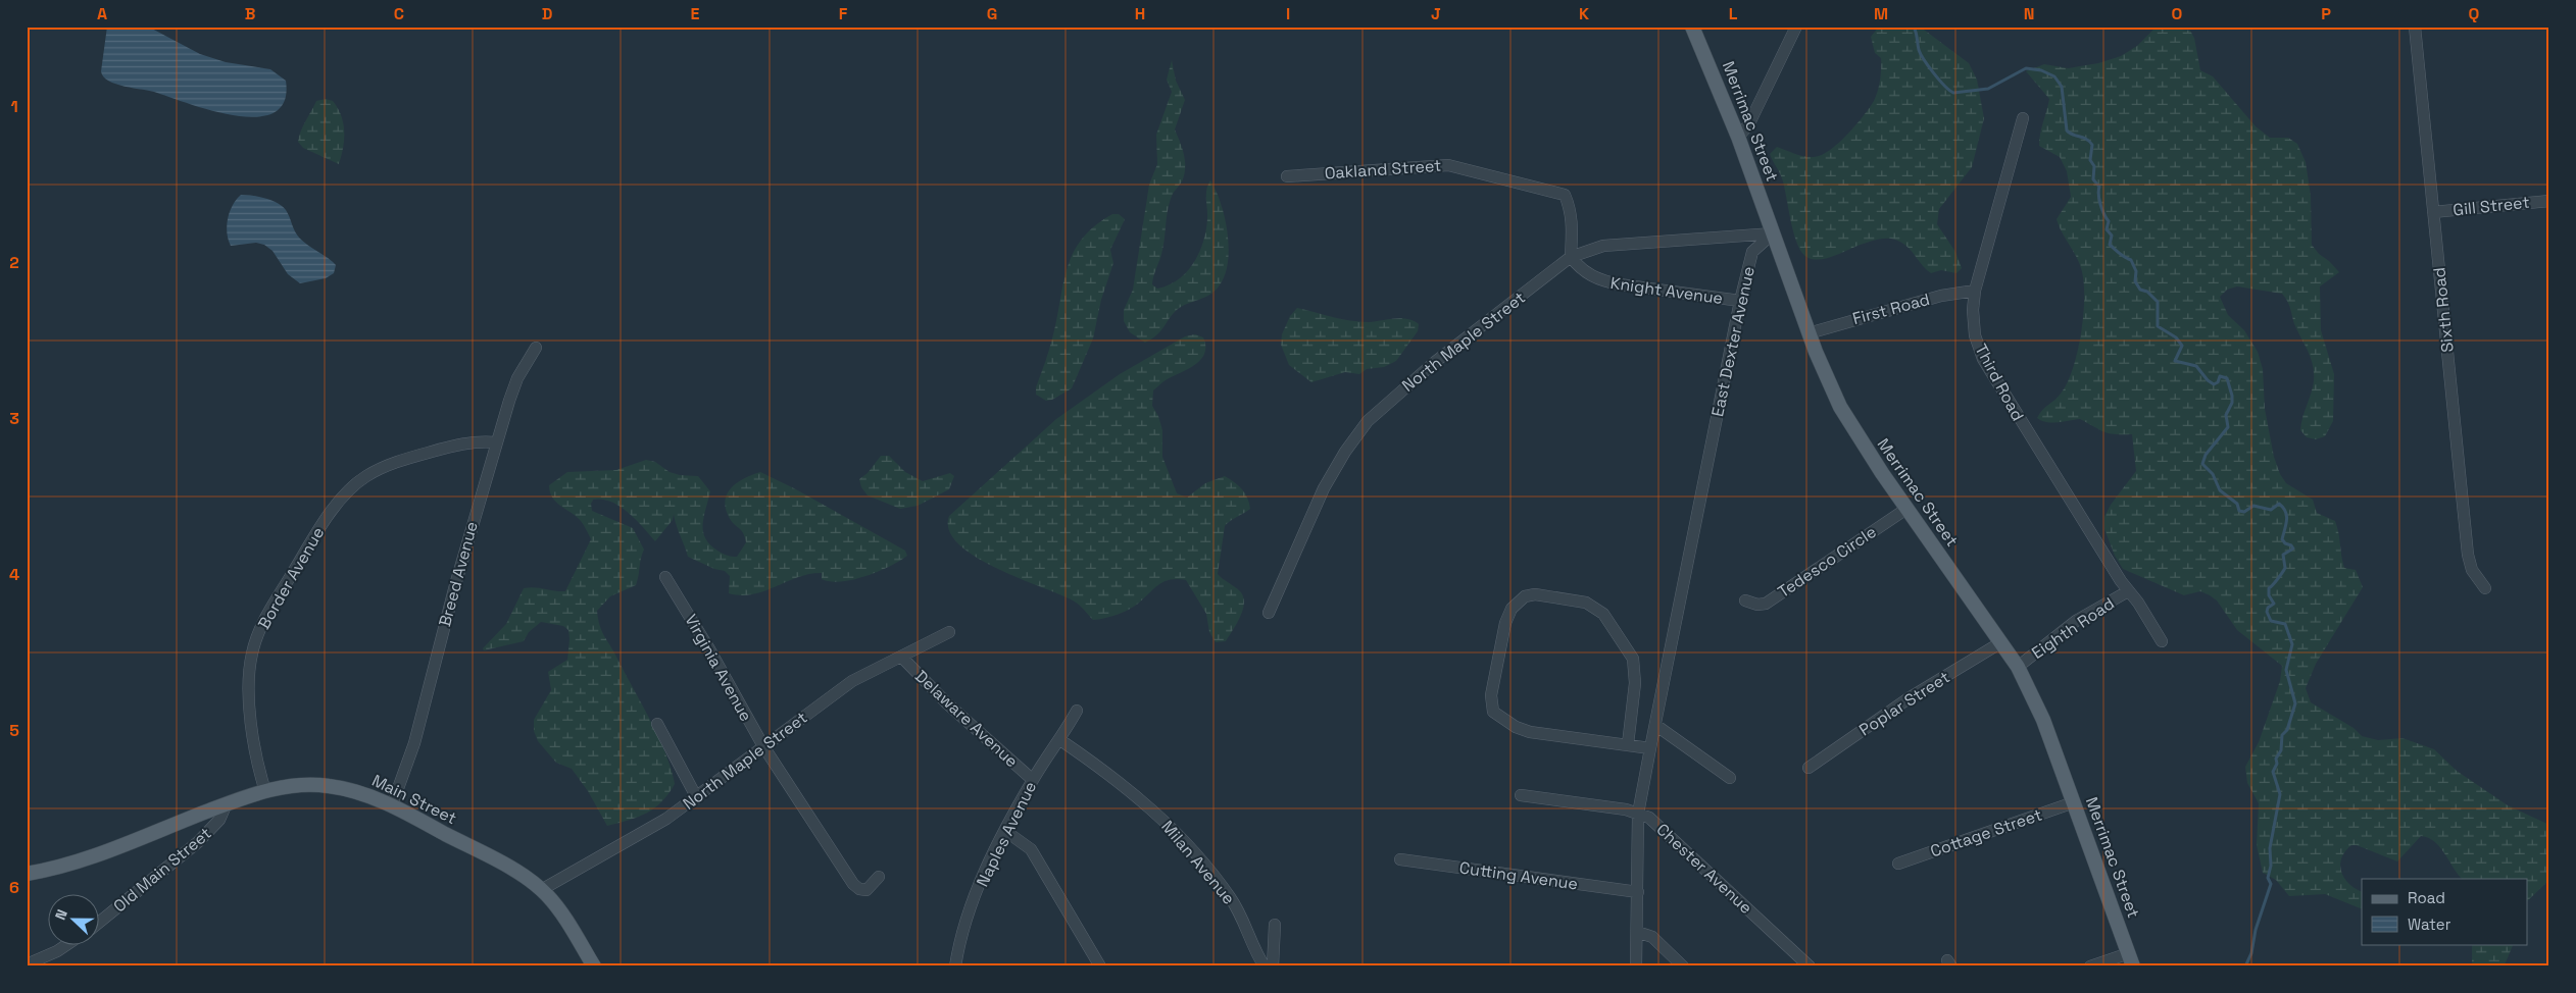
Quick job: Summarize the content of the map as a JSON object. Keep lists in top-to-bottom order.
{
  "streets": {
    "main road": ["Merrimac Street", "Main Street"],
    "street": [
      "Oakland Street",
      "Gill Street",
      "Knight Avenue",
      "First Road",
      "Sixth Road",
      "North Maple Street",
      "East Dexter Avenue",
      "Third Road",
      "Tedesco Circle",
      "Breed Avenue",
      "Border Avenue",
      "Eighth Road",
      "Virginia Avenue",
      "Poplar Street",
      "Delaware Avenue",
      "Cottage Street",
      "Naples Avenue",
      "Milan Avenue",
      "Chester Avenue",
      "Old Main Street",
      "Cutting Avenue"
    ]
  },
  "crossings": [
    ["Merrimac Street", "First Road"],
    ["Merrimac Street", "North Maple Street"],
    ["Merrimac Street", "East Dexter Avenue"],
    ["Merrimac Street", "Tedesco Circle"],
    ["Merrimac Street", "Eighth Road"],
    ["Merrimac Street", "Poplar Street"],
    ["Merrimac Street", "Cottage Street"],
    ["Oakland Street", "Knight Avenue"],
    ["Oakland Street", "North Maple Street"],
    ["Gill Street", "Sixth Road"],
    ["Knight Avenue", "North Maple Street"],
    ["Knight Avenue", "East Dexter Avenue"],
    ["First Road", "Third Road"],
    ["North Maple Street", "East Dexter Avenue"],
    ["North Maple Street", "Virginia Avenue"],
    ["North Maple Street", "Delaware Avenue"],
    ["North Maple Street", "Main Street"],
    ["Third Road", "Eighth Road"],
    ["Breed Avenue", "Border Avenue"],
    ["Breed Avenue", "Main Street"],
    ["Border Avenue", "Main Street"],
    ["Delaware Avenue", "Naples Avenue"],
    ["Main Street", "Old Main Street"],
    ["Naples Avenue", "Milan Avenue"]
  ],
  "legend": ["Road", "Water"],
  "north": "left",
  "grid": {
    "columns": [
      "A",
      "B",
      "C",
      "D",
      "E",
      "F",
      "G",
      "H",
      "I",
      "J",
      "K",
      "L",
      "M",
      "N",
      "O",
      "P",
      "Q"
    ],
    "rows": [
      "1",
      "2",
      "3",
      "4",
      "5",
      "6"
    ]
  }
}
